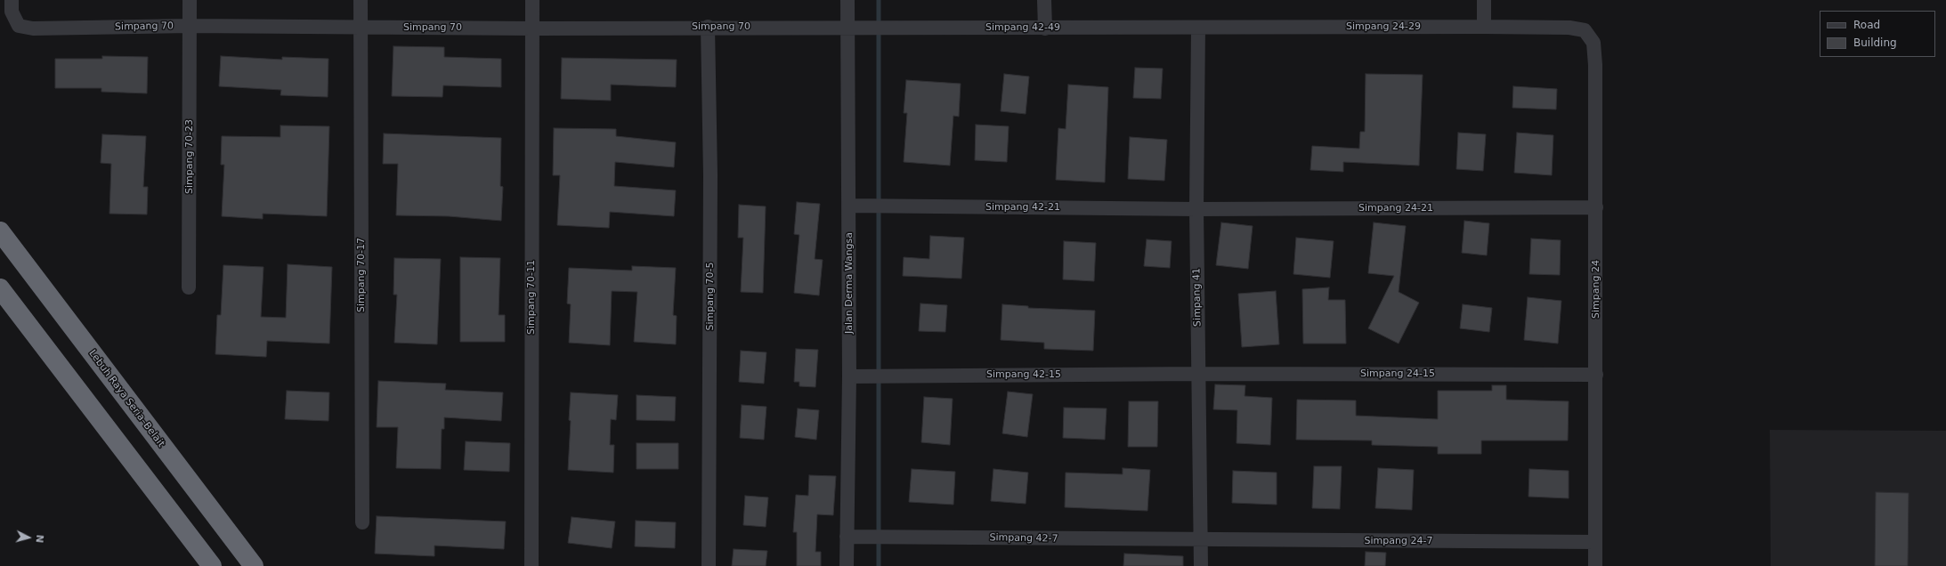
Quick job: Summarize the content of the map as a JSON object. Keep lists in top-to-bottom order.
{
  "streets": {
    "highway": ["Lebuh Raya Seria–Belait"],
    "street": [
      "Simpang 70",
      "Simpang 24-29",
      "Simpang 42-49",
      "Simpang 70-23",
      "Simpang 42-21",
      "Simpang 24-21",
      "Simpang 70-17",
      "Jalan Derma Wangsa",
      "Simpang 24",
      "Simpang 70-5",
      "Simpang 70-11",
      "Simpang 41",
      "Simpang 24-15",
      "Simpang 42-15",
      "Simpang 42-7",
      "Simpang 24-7"
    ]
  },
  "crossings": [
    ["Simpang 70", "Simpang 42-49"],
    ["Simpang 70", "Simpang 70-23"],
    ["Simpang 70", "Simpang 70-17"],
    ["Simpang 70", "Jalan Derma Wangsa"],
    ["Simpang 70", "Simpang 70-5"],
    ["Simpang 70", "Simpang 70-11"],
    ["Simpang 24-29", "Simpang 42-49"],
    ["Simpang 24-29", "Simpang 24"],
    ["Simpang 24-29", "Simpang 41"],
    ["Simpang 42-49", "Jalan Derma Wangsa"],
    ["Simpang 42-49", "Simpang 41"],
    ["Simpang 42-21", "Simpang 24-21"],
    ["Simpang 42-21", "Jalan Derma Wangsa"],
    ["Simpang 42-21", "Simpang 41"],
    ["Simpang 24-21", "Simpang 24"],
    ["Simpang 24-21", "Simpang 41"],
    ["Jalan Derma Wangsa", "Simpang 42-15"],
    ["Jalan Derma Wangsa", "Simpang 42-7"],
    ["Simpang 24", "Simpang 24-15"],
    ["Simpang 24", "Simpang 24-7"],
    ["Simpang 41", "Simpang 24-15"],
    ["Simpang 41", "Simpang 42-15"],
    ["Simpang 41", "Simpang 42-7"],
    ["Simpang 41", "Simpang 24-7"],
    ["Simpang 24-15", "Simpang 42-15"],
    ["Simpang 42-7", "Simpang 24-7"]
  ],
  "legend": ["Road", "Building"],
  "north": "right"
}
